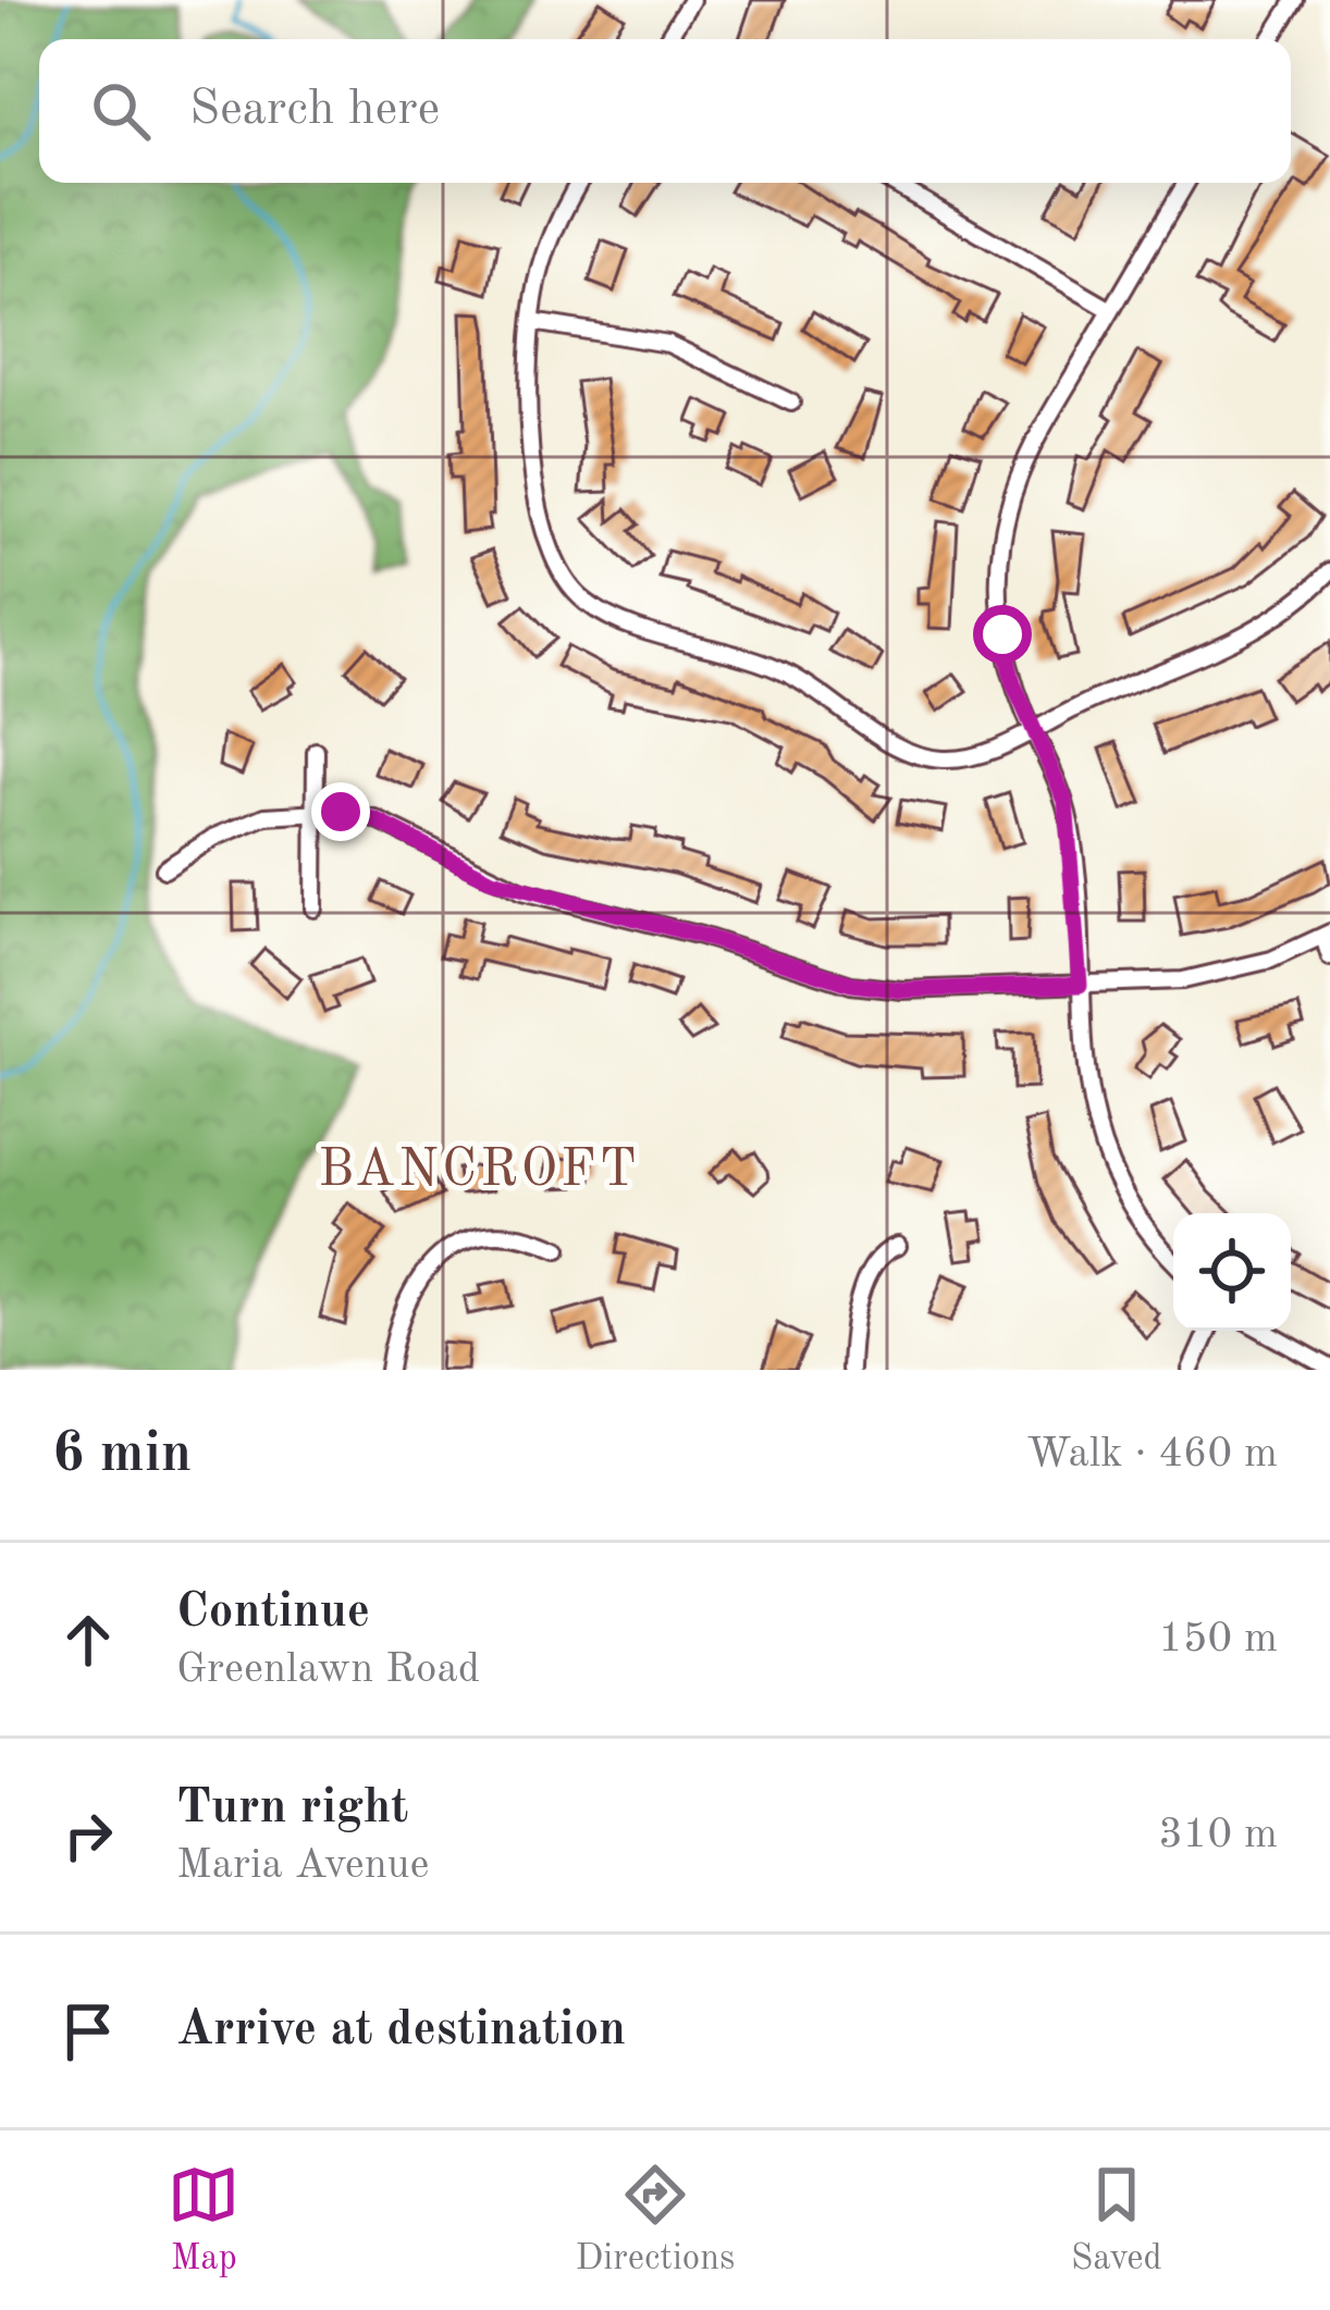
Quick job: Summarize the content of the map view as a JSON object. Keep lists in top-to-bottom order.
{
  "districts": ["BANCROFT"],
  "page": {
    "search": "Search here",
    "heading": ["6 min", "Walk · 460 m"],
    "list": [
      ["Continue", "Greenlawn Road", "150 m"],
      ["Turn right", "Maria Avenue", "310 m"],
      "Arrive at destination"
    ],
    "nav": ["Map", "Directions", "Saved"]
  }
}
